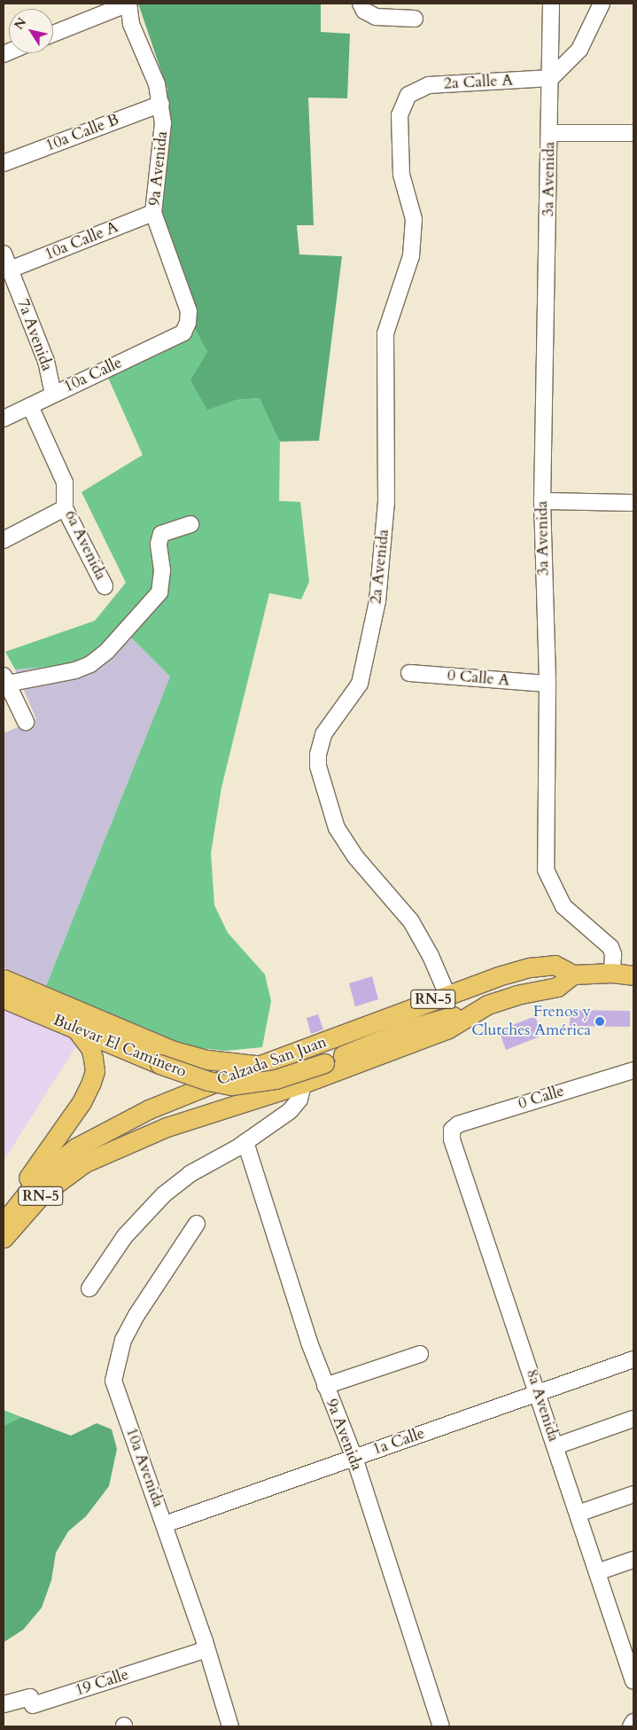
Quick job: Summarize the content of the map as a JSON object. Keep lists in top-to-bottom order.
{
  "streets": {
    "main road": ["RN-5", "Bulevar El Caminero", "Calzada San Juan"],
    "street": [
      "2a Calle A",
      "10a Calle B",
      "9a Avenida",
      "3a Avenida",
      "10a Calle A",
      "7a Avenida",
      "10a Calle",
      "6a Avenida",
      "2a Avenida",
      "0 Calle A",
      "0 Calle",
      "8a Avenida",
      "1a Calle",
      "10a Avenida",
      "19 Calle"
    ]
  },
  "crossings": [
    ["2a Calle A", "3a Avenida"],
    ["2a Calle A", "2a Avenida"],
    ["10a Calle B", "9a Avenida"],
    ["9a Avenida", "10a Calle A"],
    ["9a Avenida", "10a Calle"],
    ["9a Avenida", "1a Calle"],
    ["3a Avenida", "0 Calle A"],
    ["3a Avenida", "Calzada San Juan"],
    ["10a Calle A", "7a Avenida"],
    ["7a Avenida", "10a Calle"],
    ["10a Calle", "6a Avenida"],
    ["2a Avenida", "Calzada San Juan"],
    ["Bulevar El Caminero", "Calzada San Juan"],
    ["0 Calle", "8a Avenida"],
    ["8a Avenida", "1a Calle"],
    ["1a Calle", "10a Avenida"],
    ["10a Avenida", "19 Calle"]
  ],
  "places": ["Frenos y Clutches América"],
  "north": "top left"
}
